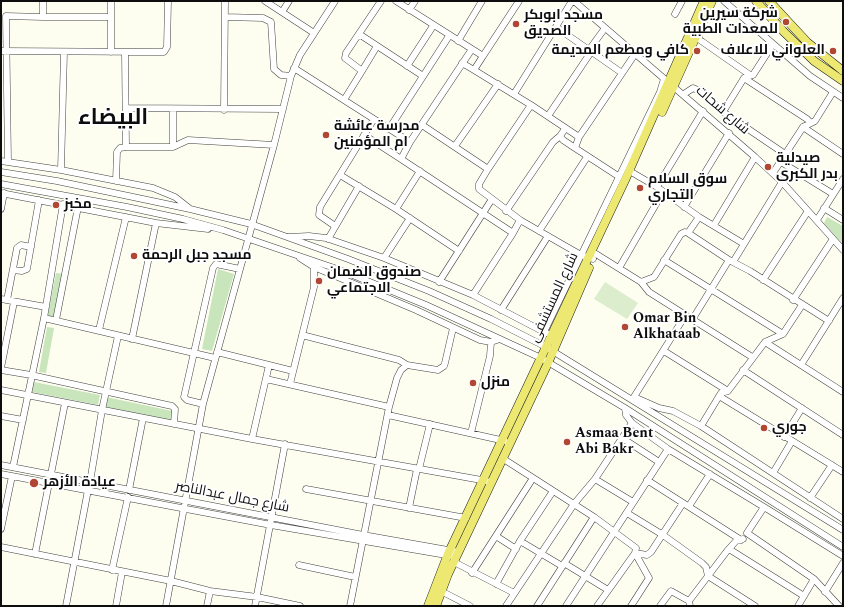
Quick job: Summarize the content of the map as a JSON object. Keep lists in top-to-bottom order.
{
  "streets": {
    "main road": ["شارع المستشفى"],
    "street": ["شارع شحات", "شارع جمال عبدالناصر"]
  },
  "crossings": [
    ["شارع شحات", "شارع المستشفى"],
    ["شارع المستشفى", "شارع جمال عبدالناصر"]
  ],
  "districts": ["البيضاء"],
  "places": [
    "شركة سيرين للمعدات الطبية",
    "مسجد ابوبكر الصديق",
    "كافي ومطعم المديمة",
    "العلواني للاعلاف",
    "مدرسة عائشة ام المؤمنين",
    "صيدلية بدر الكبرى",
    "سوق السلام التجاري",
    "مخبز",
    "مسجد جبل الرحمة",
    "صندوق الضمان الاجتماعي",
    "Omar Bin Alkhataab",
    "منزل",
    "جوري",
    "ِAsmaa Bent Abi Bakr",
    "عيادة الأزهر"
  ]
}
